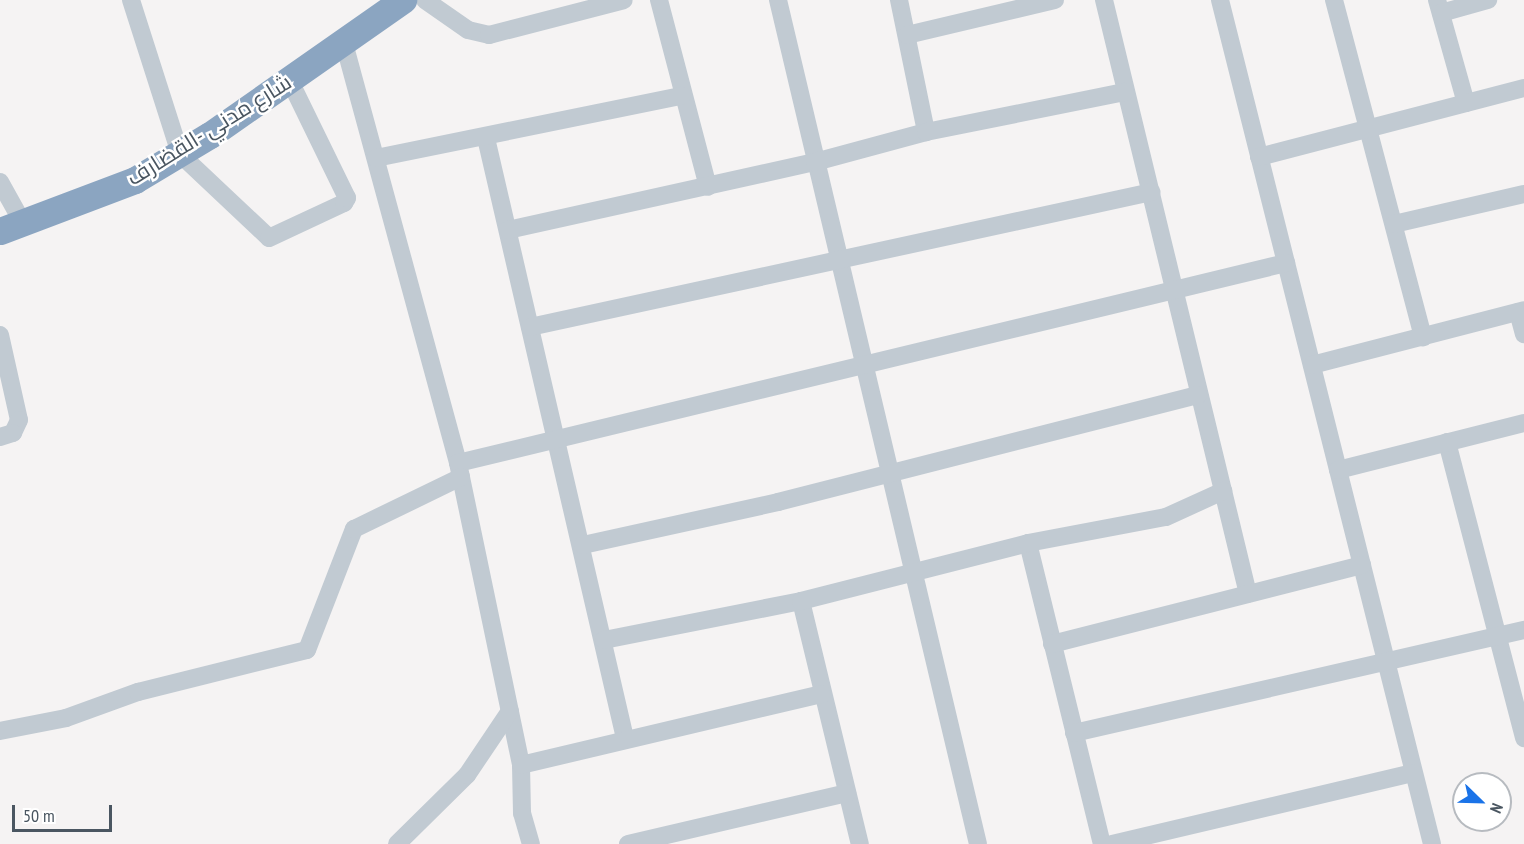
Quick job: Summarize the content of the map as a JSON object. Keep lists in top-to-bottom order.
{
  "streets": {
    "highway": ["شارع مدني -القضارف"]
  },
  "scale_bar": "50 m",
  "north": "bottom right"
}
